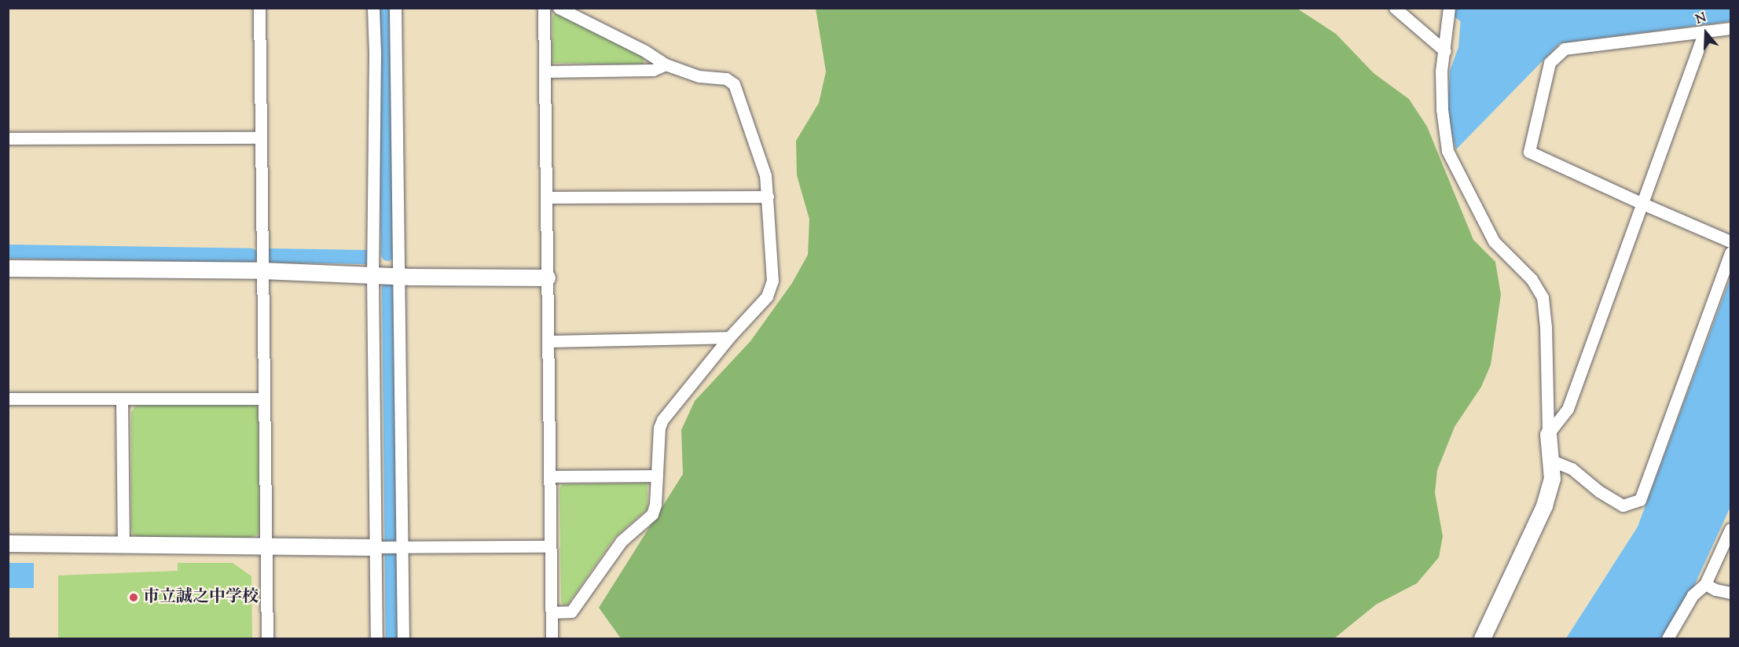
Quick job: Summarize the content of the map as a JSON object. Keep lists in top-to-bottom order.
{
  "places": ["市立誠之中学校"],
  "north": "top"
}
